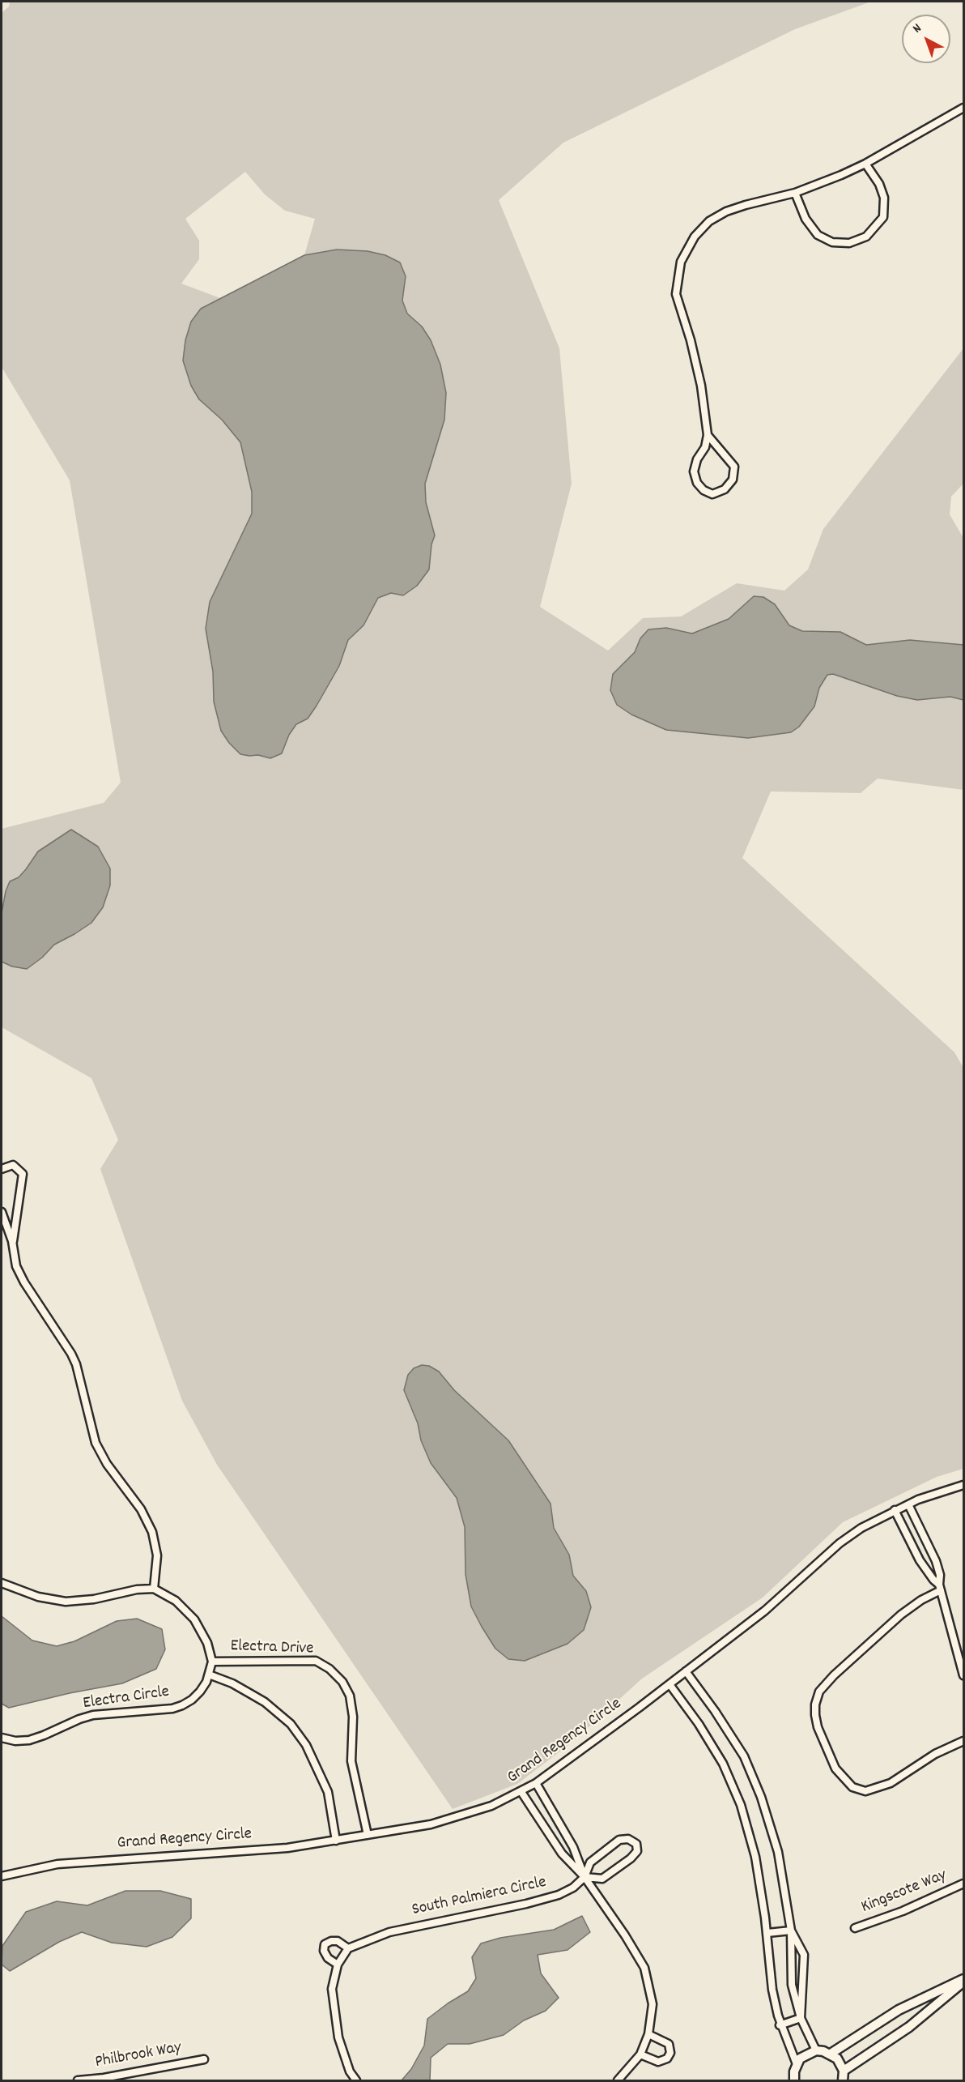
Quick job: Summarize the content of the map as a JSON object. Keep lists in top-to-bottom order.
{
  "streets": {
    "street": [
      "Electra Drive",
      "Electra Circle",
      "Grand Regency Circle",
      "Kingscote Way",
      "South Palmiera Circle",
      "Philbrook Way"
    ]
  },
  "crossings": [
    ["Electra Drive", "Electra Circle"],
    ["Electra Drive", "Grand Regency Circle"]
  ],
  "north": "top left"
}
